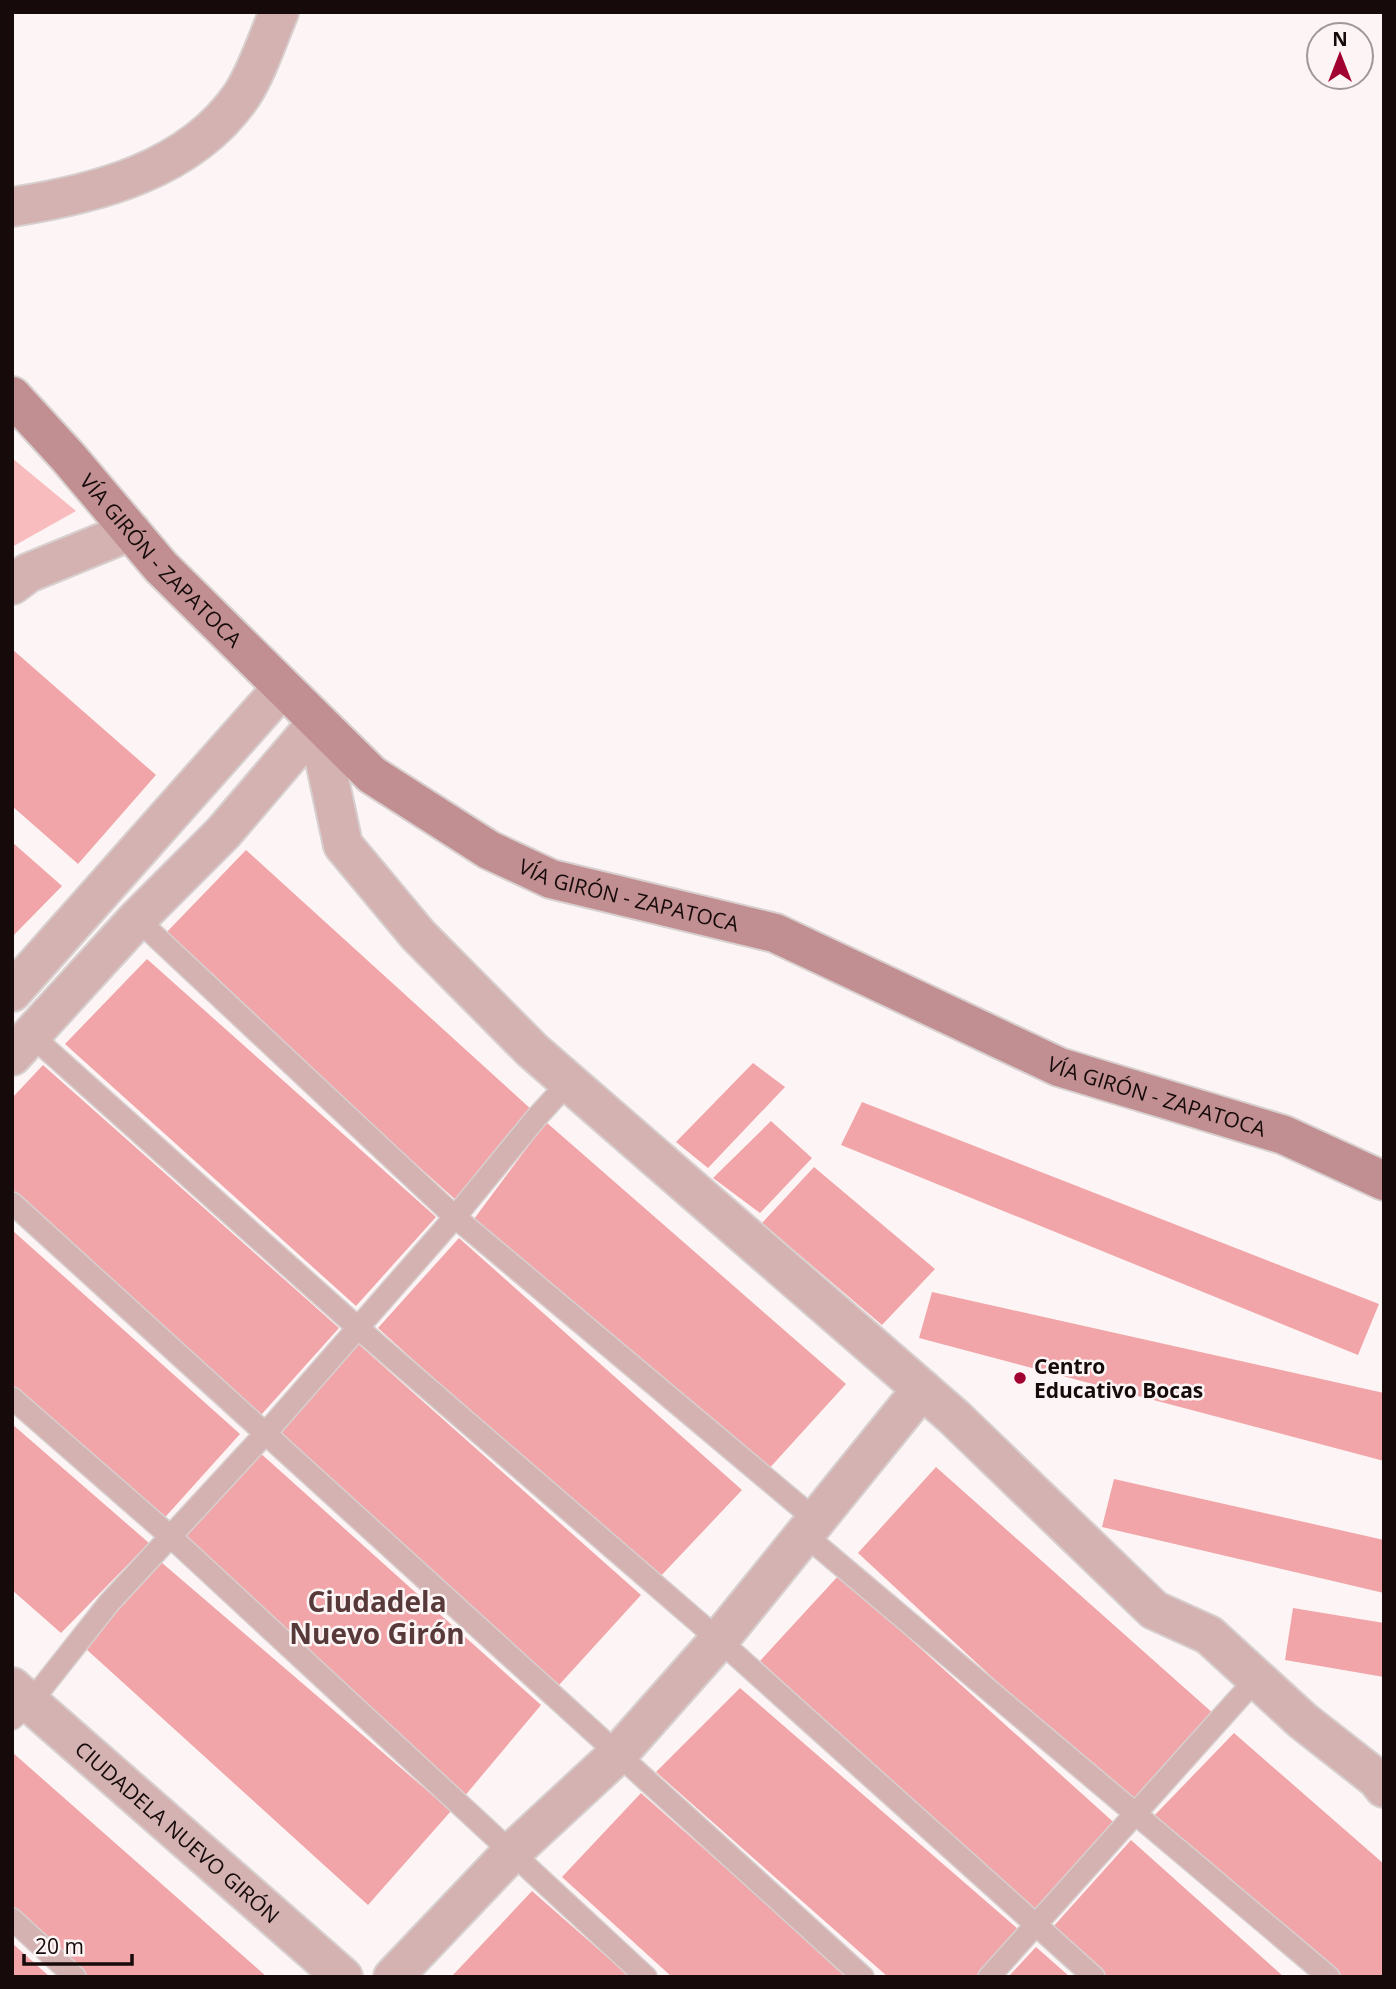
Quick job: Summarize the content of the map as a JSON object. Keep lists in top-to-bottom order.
{
  "streets": {
    "main road": ["VÍA GIRÓN - ZAPATOCA"],
    "street": ["CIUDADELA NUEVO GIRÓN"]
  },
  "districts": ["Ciudadela Nuevo Girón"],
  "places": ["Centro Educativo Bocas"],
  "scale_bar": "20 m",
  "north": "top"
}
